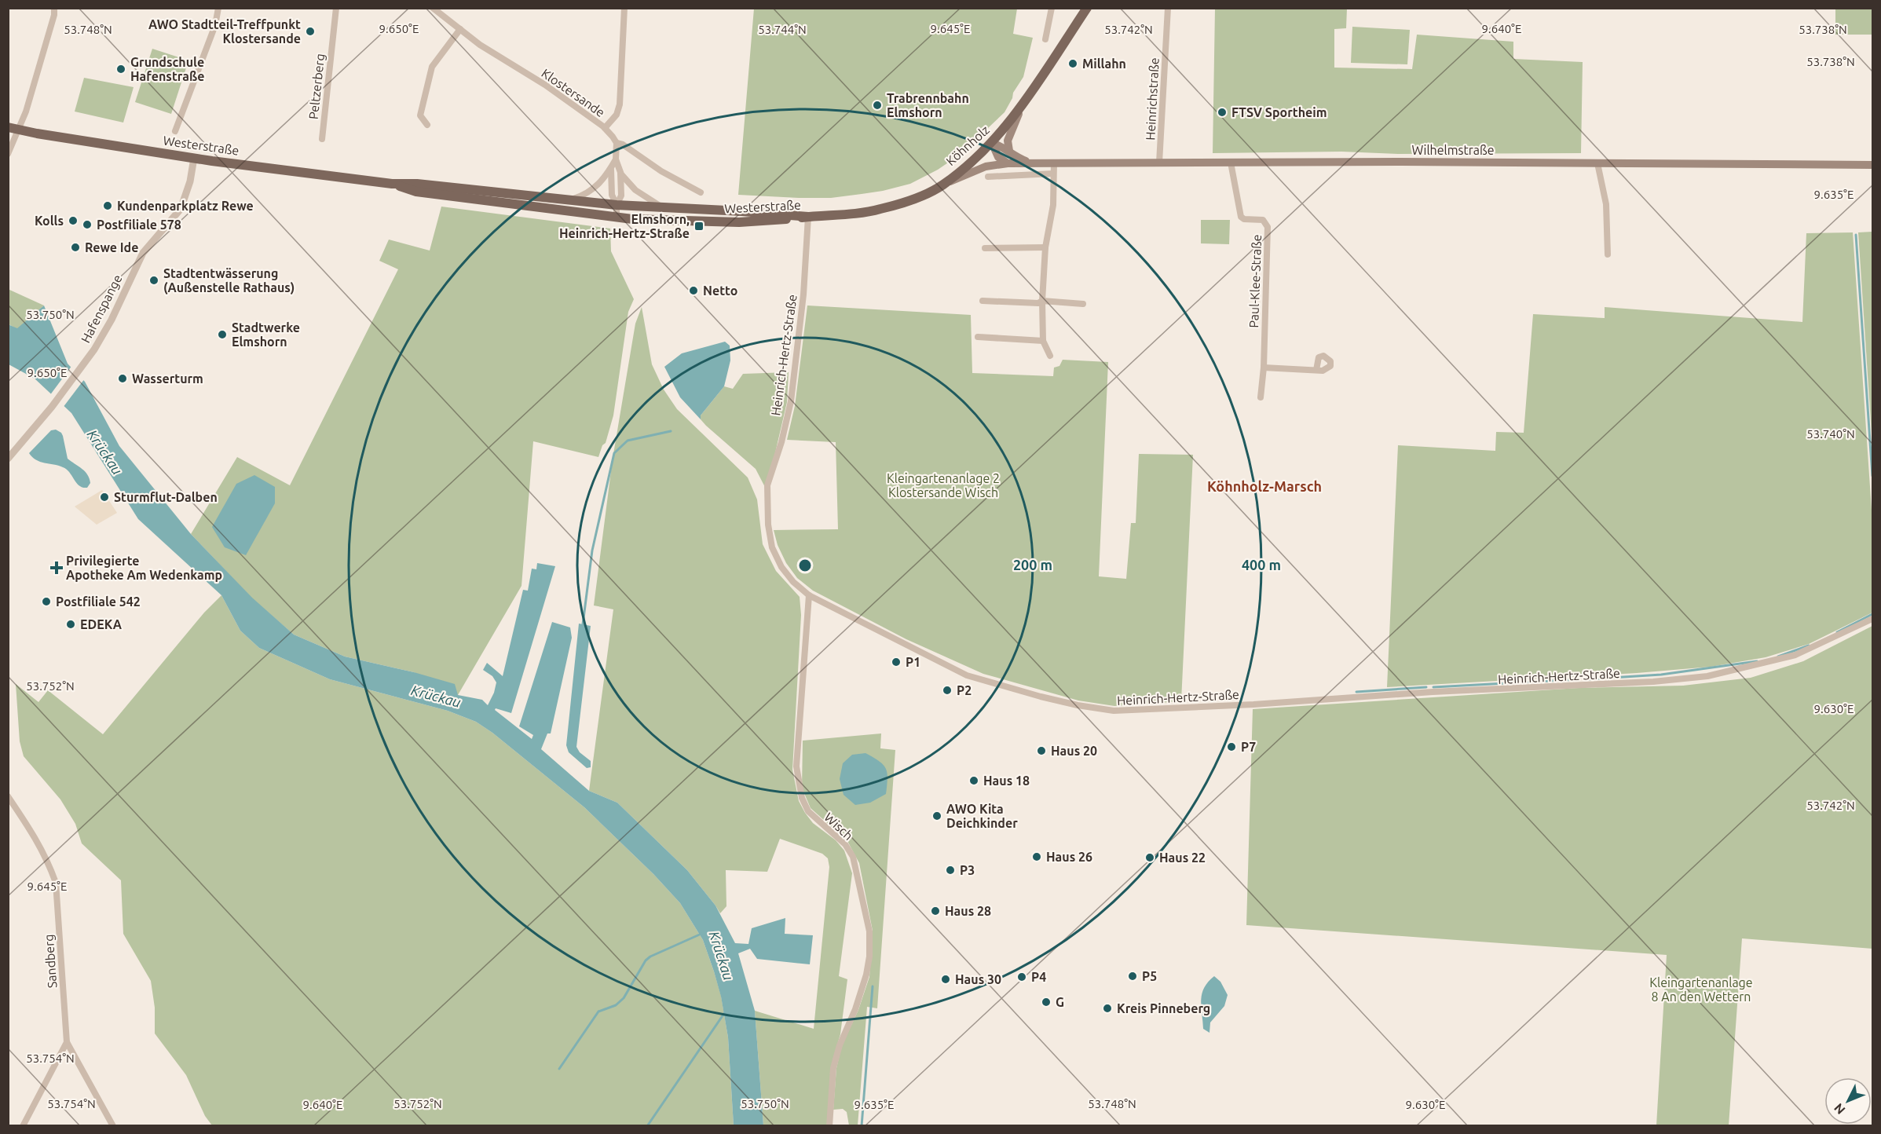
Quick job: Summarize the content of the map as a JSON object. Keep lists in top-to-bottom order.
{
  "streets": {
    "main road": ["Westerstraße", "Köhnholz", "Wilhelmstraße"],
    "street": [
      "Peltzerberg",
      "Klostersande",
      "Heinrichstraße",
      "Paul-Klee-Straße",
      "Hafenspange",
      "Heinrich-Hertz-Straße",
      "Wisch",
      "Sandberg"
    ]
  },
  "crossings": [
    ["Heinrichstraße", "Wilhelmstraße"],
    ["Westerstraße", "Köhnholz"],
    ["Westerstraße", "Hafenspange"],
    ["Westerstraße", "Heinrich-Hertz-Straße"],
    ["Köhnholz", "Wilhelmstraße"],
    ["Köhnholz", "Heinrich-Hertz-Straße"],
    ["Wilhelmstraße", "Paul-Klee-Straße"],
    ["Heinrich-Hertz-Straße", "Wisch"]
  ],
  "districts": ["Köhnholz-Marsch"],
  "water": ["Krückau"],
  "parks": ["Kleingartenanlage 2 Klostersande Wisch", "Kleingartenanlage 8 An den Wettern"],
  "places": {
    "other": [
      "AWO Stadtteil-Treffpunkt Klostersande",
      "Millahn",
      "Grundschule Hafenstraße",
      "Trabrennbahn Elmshorn",
      "FTSV Sportheim",
      "Kundenparkplatz Rewe",
      "Kolls",
      "Postfiliale 578",
      "Rewe Ide",
      "Stadtentwässerung (Außenstelle Rathaus)",
      "Netto",
      "Stadtwerke Elmshorn",
      "Wasserturm",
      "Sturmflut-Dalben",
      "Postfiliale 542",
      "EDEKA",
      "P1",
      "P2",
      "P7",
      "Haus 20",
      "Haus 18",
      "AWO Kita Deichkinder",
      "Haus 26",
      "Haus 22",
      "P3",
      "Haus 28",
      "P5",
      "P4",
      "Haus 30",
      "G",
      "Kreis Pinneberg"
    ],
    "transit": ["Elmshorn, Heinrich-Hertz-Straße"],
    "health": ["Privilegierte Apotheke Am Wedenkamp"]
  },
  "north": "bottom left",
  "coordinates": [
    "9.650°E",
    "9.645°E",
    "9.640°E",
    "53.748°N",
    "53.744°N",
    "53.742°N",
    "53.738°N",
    "9.635°E",
    "53.750°N",
    "53.740°N",
    "53.752°N",
    "9.630°E",
    "53.754°N"
  ],
  "rings": ["200 m", "400 m"]
}
